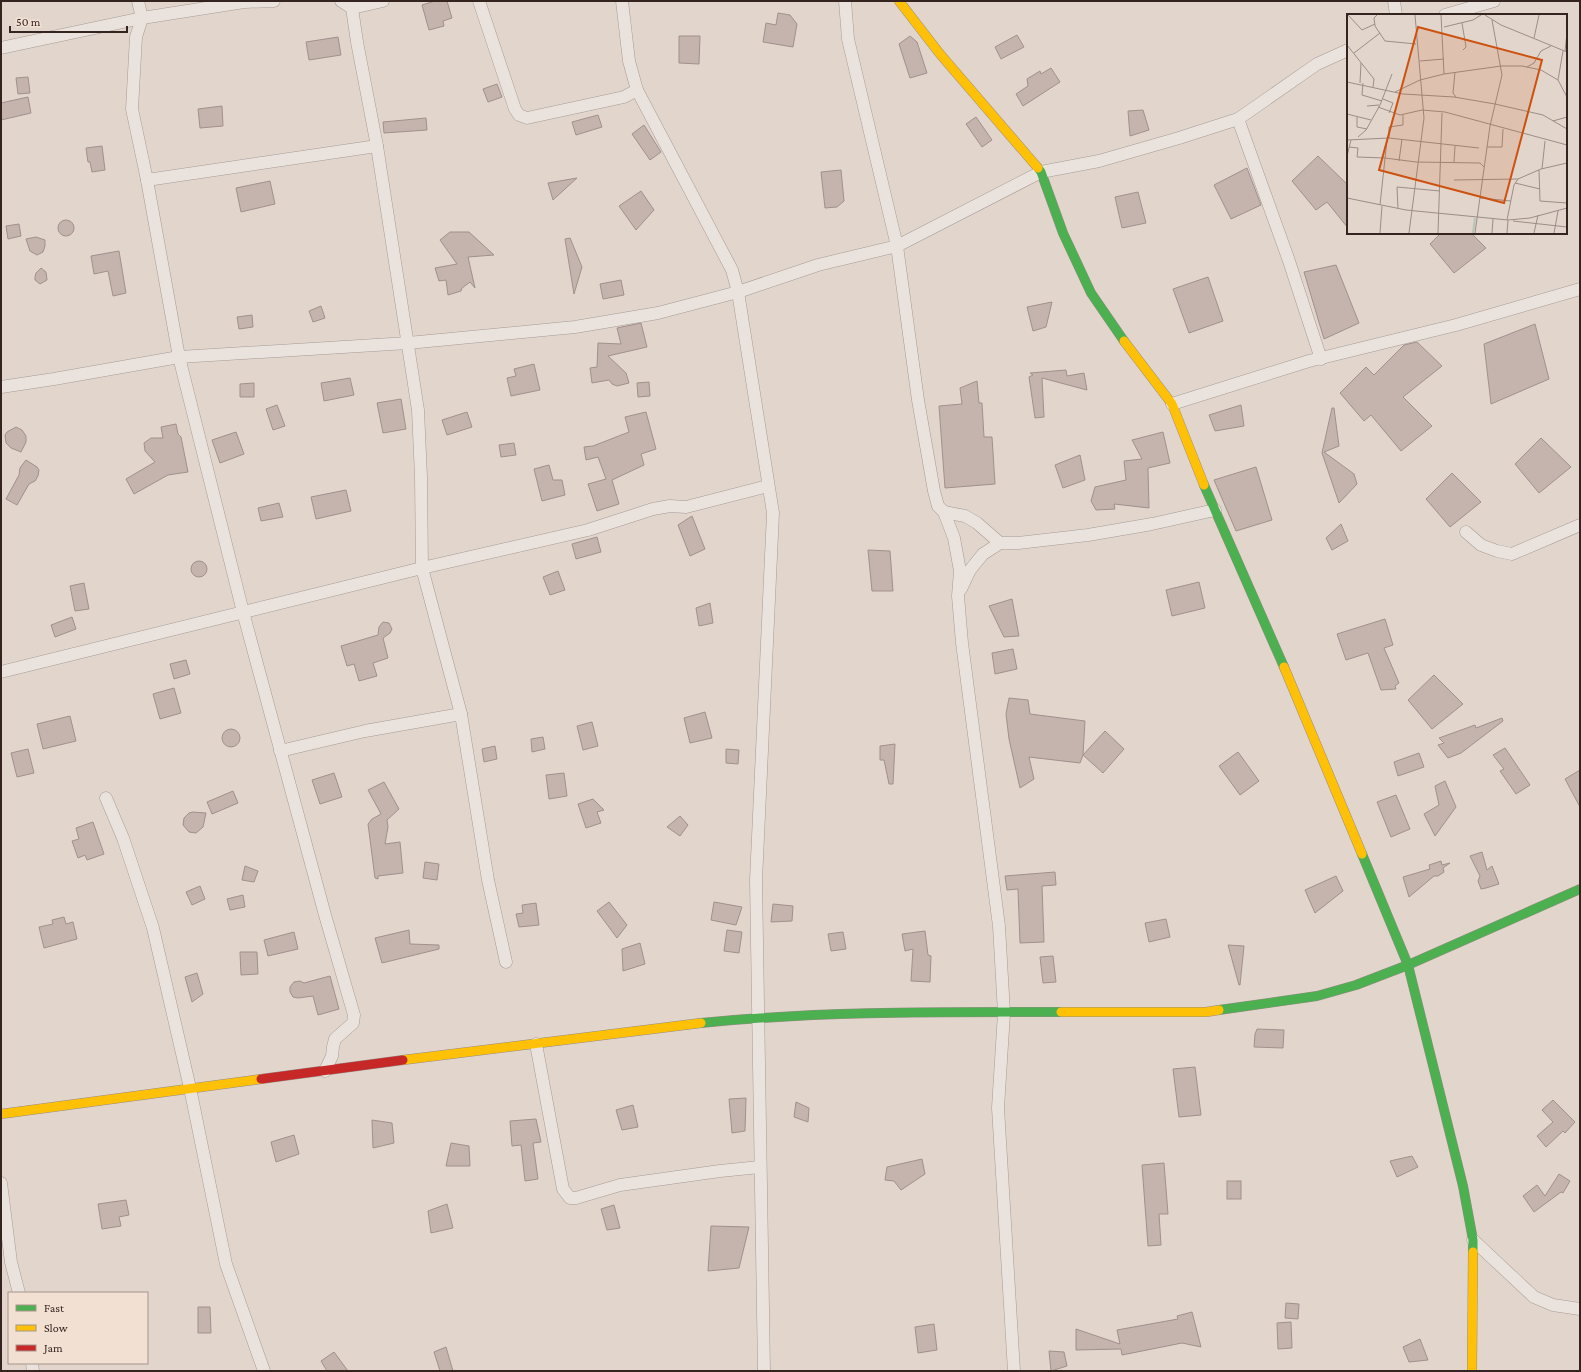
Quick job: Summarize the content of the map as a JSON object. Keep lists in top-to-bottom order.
{
  "legend": ["Fast", "Slow", "Jam"],
  "scale_bar": "50 m"
}
